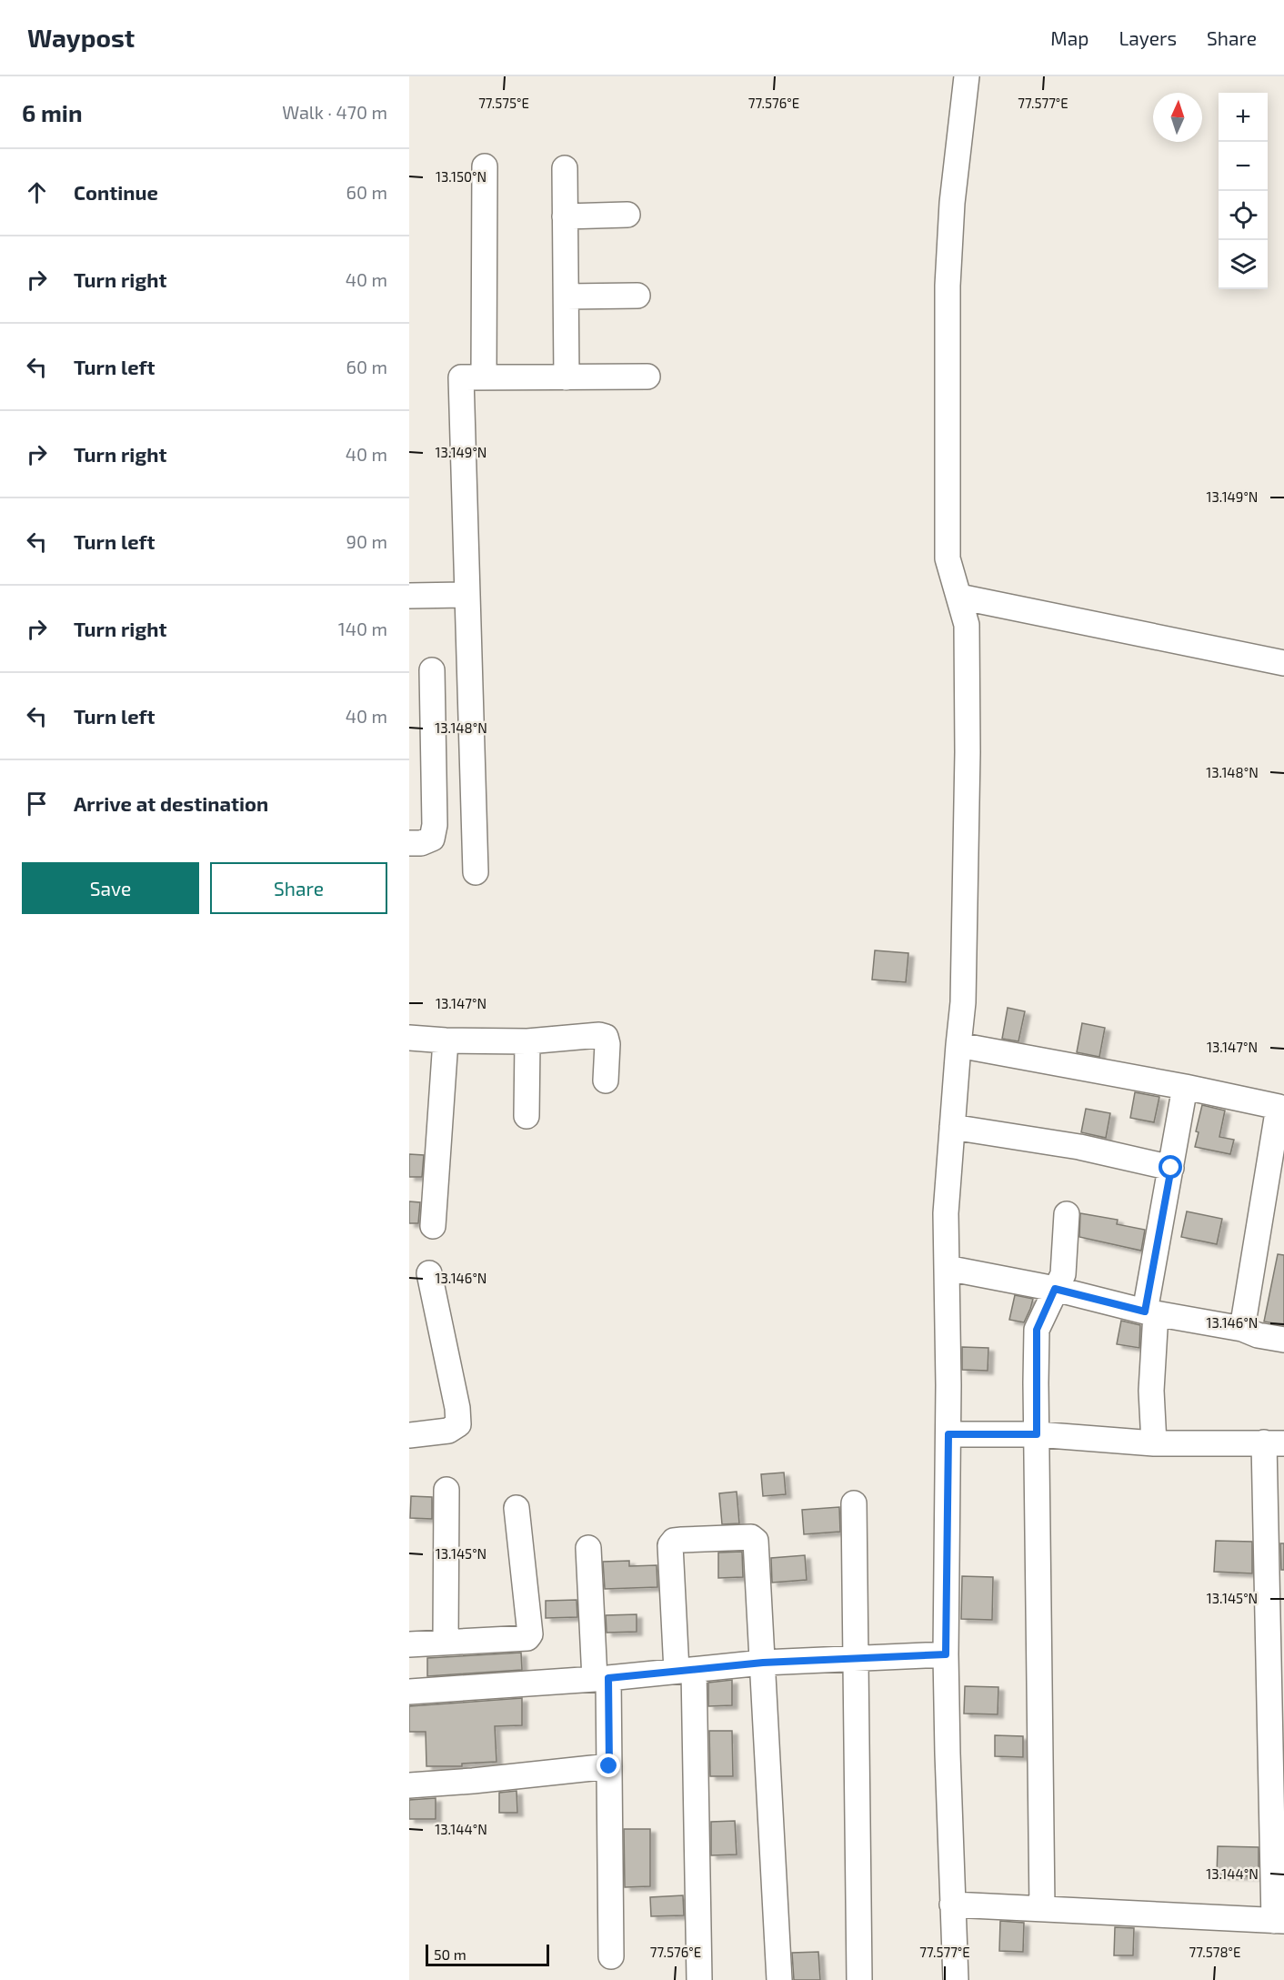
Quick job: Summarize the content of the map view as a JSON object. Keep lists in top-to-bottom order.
{
  "scale_bar": "50 m",
  "north": "top",
  "page": {
    "header": "Waypost",
    "nav": ["Map", "Layers", "Share"],
    "heading": ["6 min", "Walk · 470 m"],
    "map_buttons": ["+", "−"],
    "list": [
      ["Continue", "60 m"],
      ["Turn right", "40 m"],
      ["Turn left", "60 m"],
      ["Turn right", "40 m"],
      ["Turn left", "90 m"],
      ["Turn right", "140 m"],
      ["Turn left", "40 m"],
      "Arrive at destination"
    ],
    "buttons": ["Save", "Share"],
    "scale": "50 m"
  },
  "coordinates": [
    "77.575°E",
    "77.576°E",
    "77.577°E",
    "13.150°N",
    "13.149°N",
    "13.148°N",
    "13.147°N",
    "13.146°N",
    "13.145°N",
    "13.144°N",
    "77.578°E"
  ]
}
